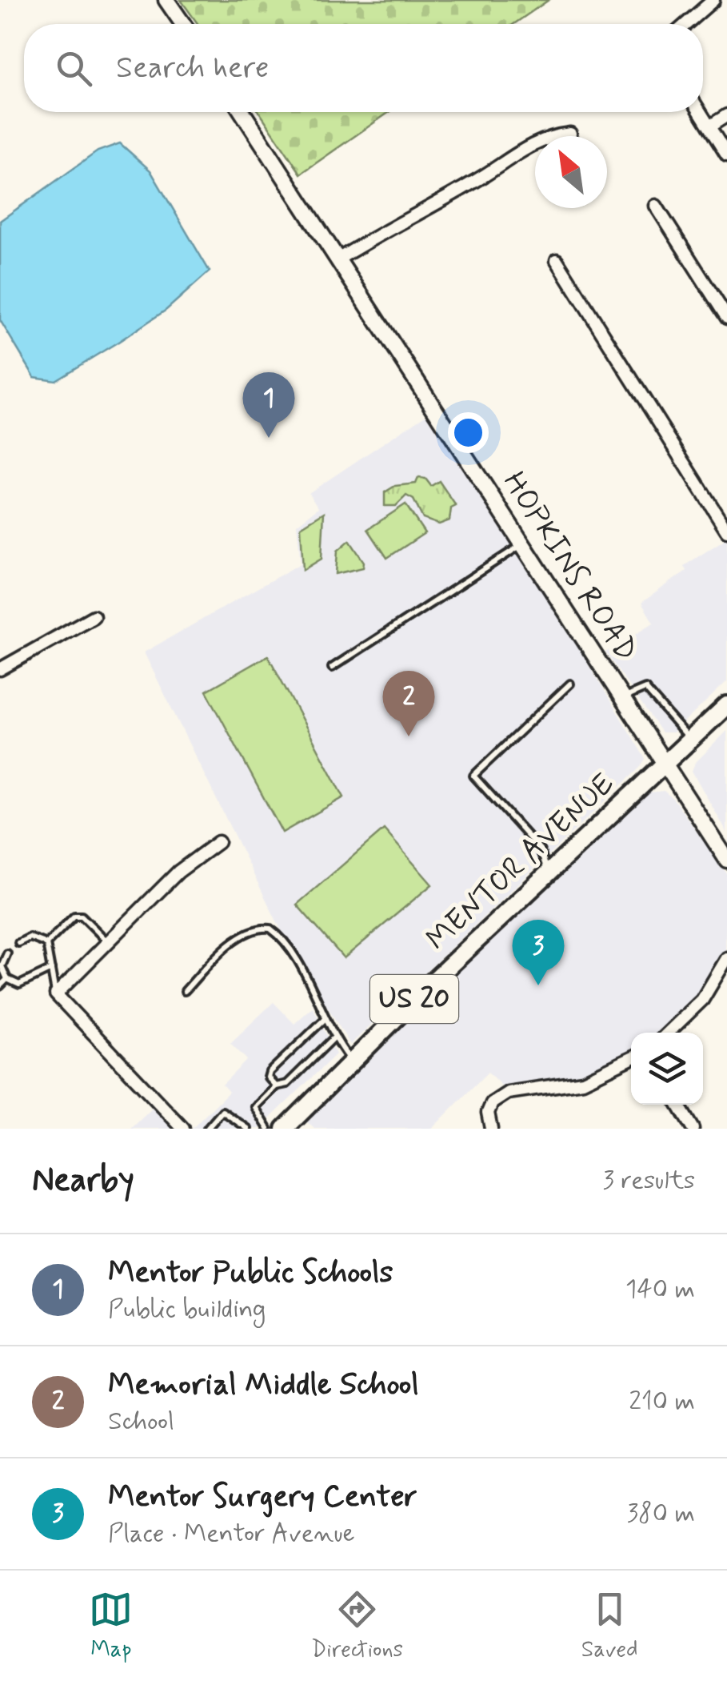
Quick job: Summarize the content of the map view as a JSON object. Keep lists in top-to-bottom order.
{
  "streets": {
    "main road": ["MENTOR AVENUE", "US 20"],
    "street": ["HOPKINS ROAD"]
  },
  "crossings": [
    ["HOPKINS ROAD", "MENTOR AVENUE"]
  ],
  "north": "top left",
  "page": {
    "search": "Search here",
    "pins": ["1", "2", "3"],
    "heading": ["Nearby", "3 results"],
    "list": [
      {
        "mark": "1",
        "name": "Mentor Public Schools",
        "note": "Public building",
        "value": "140 m"
      },
      {
        "mark": "2",
        "name": "Memorial Middle School",
        "note": "School",
        "value": "210 m"
      },
      {
        "mark": "3",
        "name": "Mentor Surgery Center",
        "note": "Place · Mentor Avenue",
        "value": "380 m"
      }
    ],
    "nav": ["Map", "Directions", "Saved"]
  }
}
